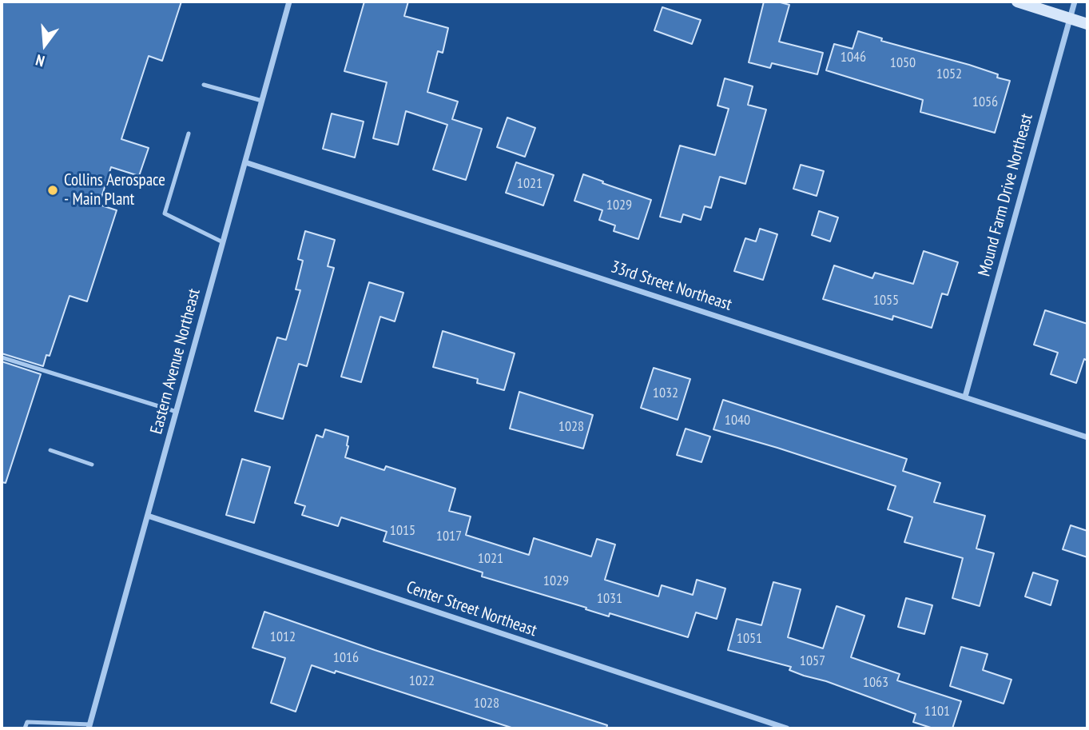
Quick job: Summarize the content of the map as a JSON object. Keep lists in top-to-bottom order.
{
  "streets": {
    "street": [
      "Mound Farm Drive Northeast",
      "33rd Street Northeast",
      "Eastern Avenue Northeast",
      "Center Street Northeast"
    ]
  },
  "crossings": [
    ["Mound Farm Drive Northeast", "33rd Street Northeast"],
    ["33rd Street Northeast", "Eastern Avenue Northeast"],
    ["Eastern Avenue Northeast", "Center Street Northeast"]
  ],
  "places": ["Collins Aerospace - Main Plant"],
  "house_numbers": [
    "1046",
    "1050",
    "1052",
    "1056",
    "1021",
    "1029",
    "1055",
    "1032",
    "1040",
    "1028",
    "1015",
    "1017",
    "1021",
    "1029",
    "1031",
    "1012",
    "1051",
    "1016",
    "1057",
    "1022",
    "1063",
    "1028",
    "1101"
  ],
  "north": "bottom"
}
